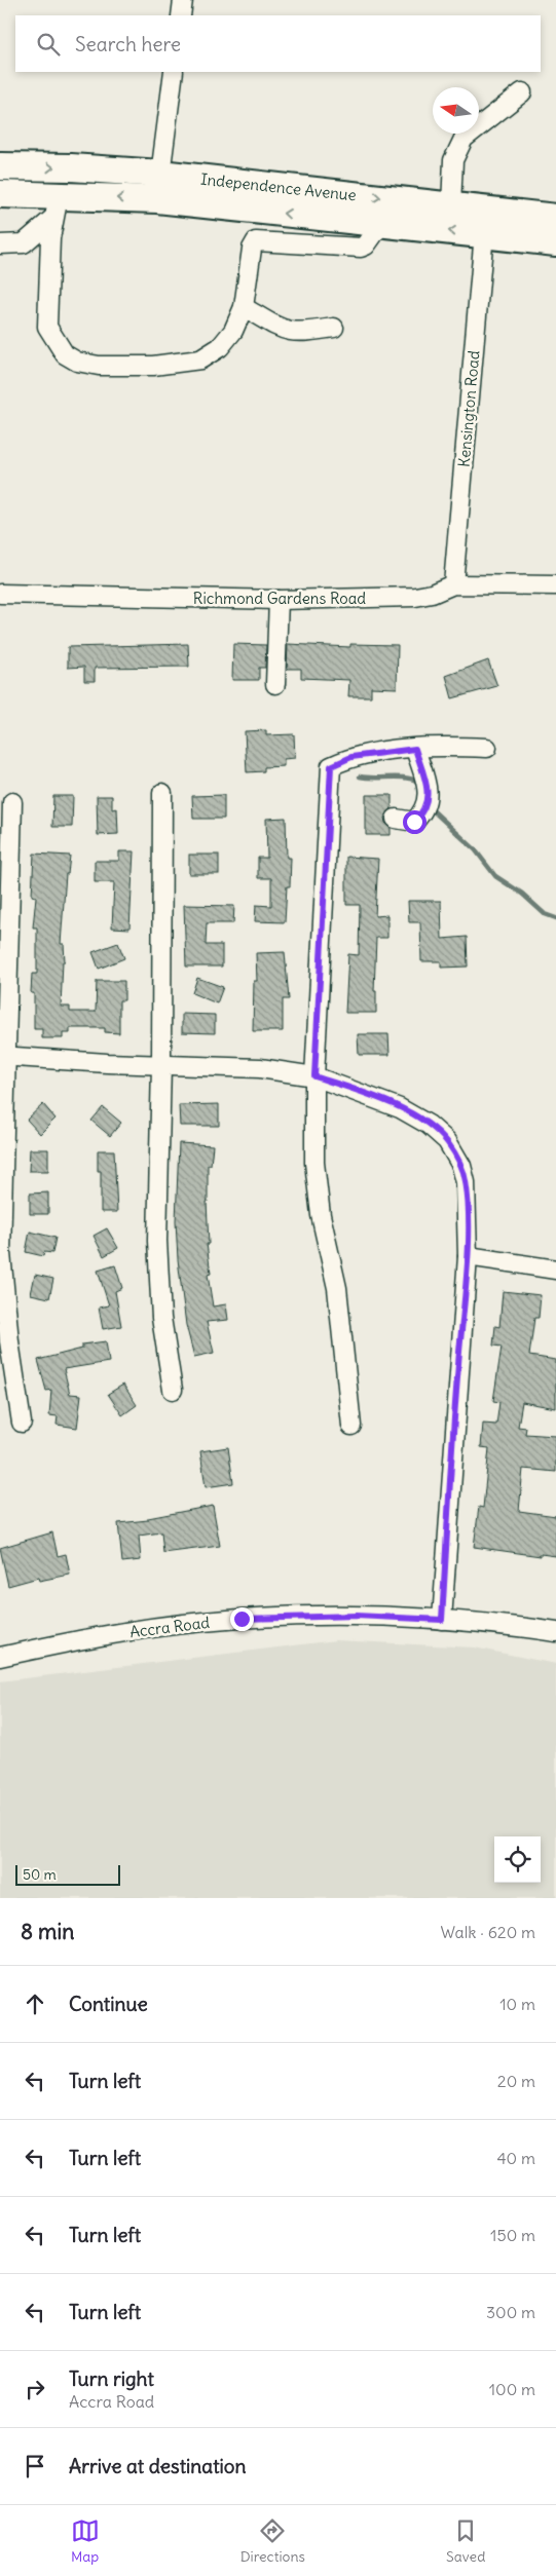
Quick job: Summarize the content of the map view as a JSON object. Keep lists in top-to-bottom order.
{
  "streets": {
    "highway": ["Independence Avenue"],
    "street": ["Kensington Road", "Richmond Gardens Road", "Accra Road"]
  },
  "crossings": [
    ["Independence Avenue", "Kensington Road"],
    ["Kensington Road", "Richmond Gardens Road"]
  ],
  "scale_bar": "50 m",
  "north": "left",
  "page": {
    "search": "Search here",
    "scale": "50 m",
    "heading": ["8 min", "Walk · 620 m"],
    "list": [
      ["Continue", "10 m"],
      ["Turn left", "20 m"],
      ["Turn left", "40 m"],
      ["Turn left", "150 m"],
      ["Turn left", "300 m"],
      ["Turn right", "Accra Road", "100 m"],
      "Arrive at destination"
    ],
    "nav": ["Map", "Directions", "Saved"]
  }
}
